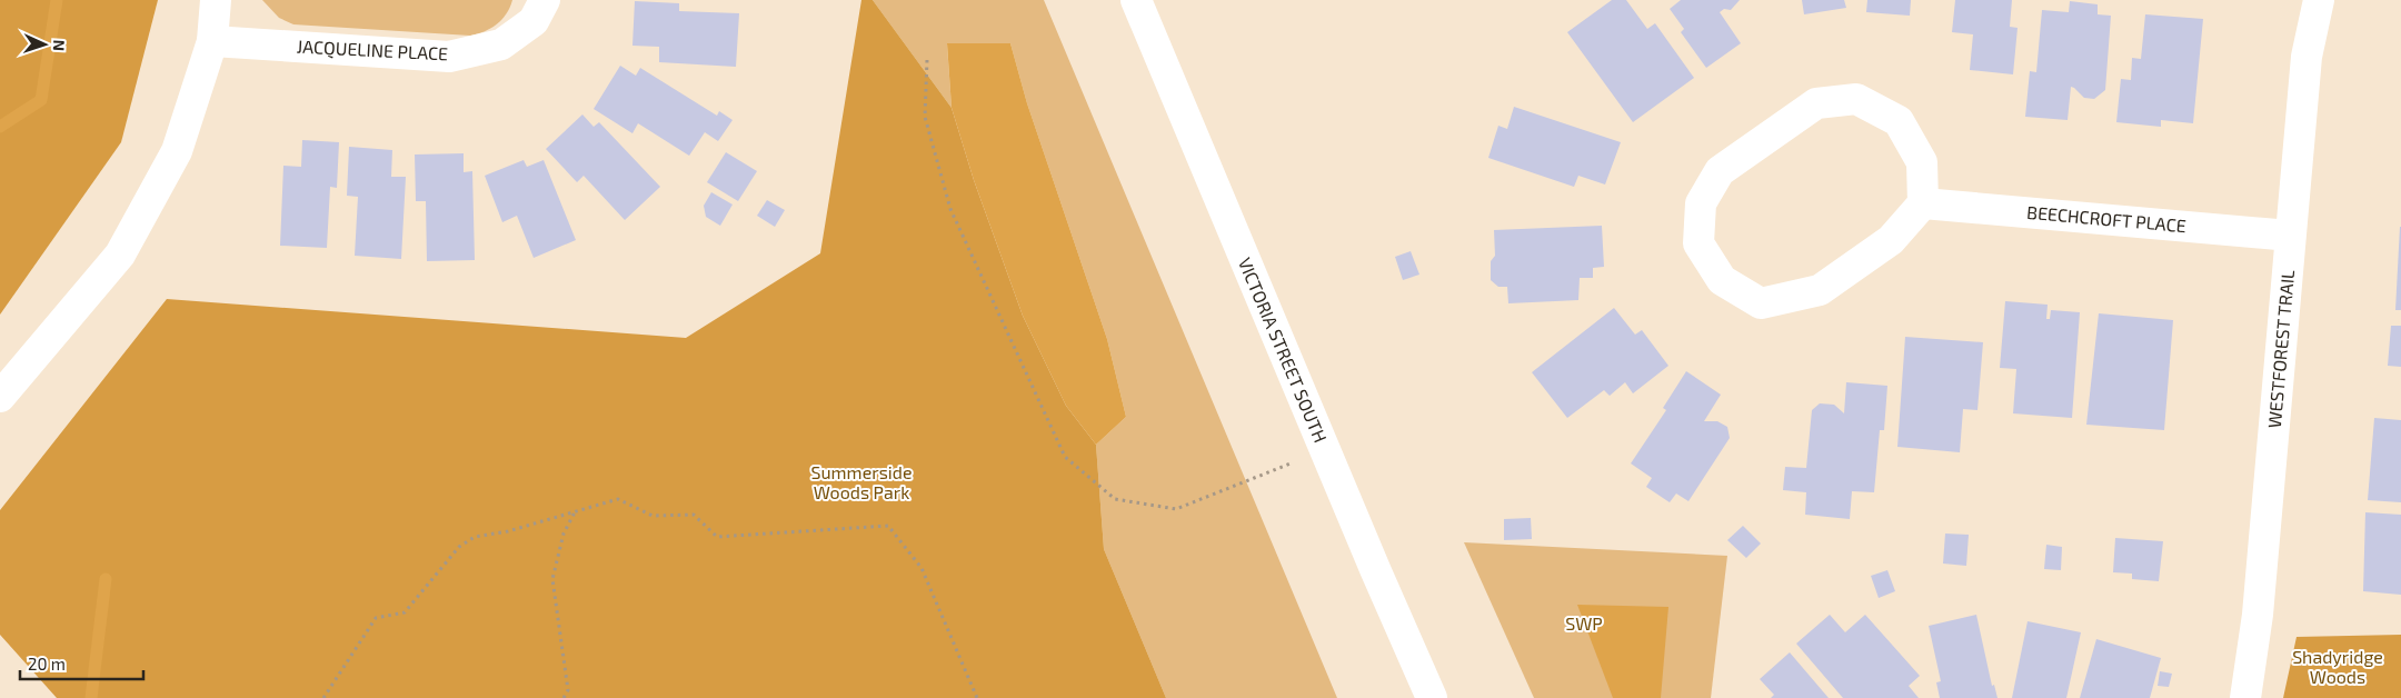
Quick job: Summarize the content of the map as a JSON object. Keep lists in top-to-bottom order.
{
  "streets": {
    "street": [
      "JACQUELINE PLACE",
      "BEECHCROFT PLACE",
      "WESTFOREST TRAIL",
      "VICTORIA STREET SOUTH"
    ]
  },
  "crossings": [
    ["BEECHCROFT PLACE", "WESTFOREST TRAIL"]
  ],
  "parks": ["Summerside Woods Park", "SWP", "Shadyridge Woods"],
  "scale_bar": "20 m",
  "north": "right"
}
